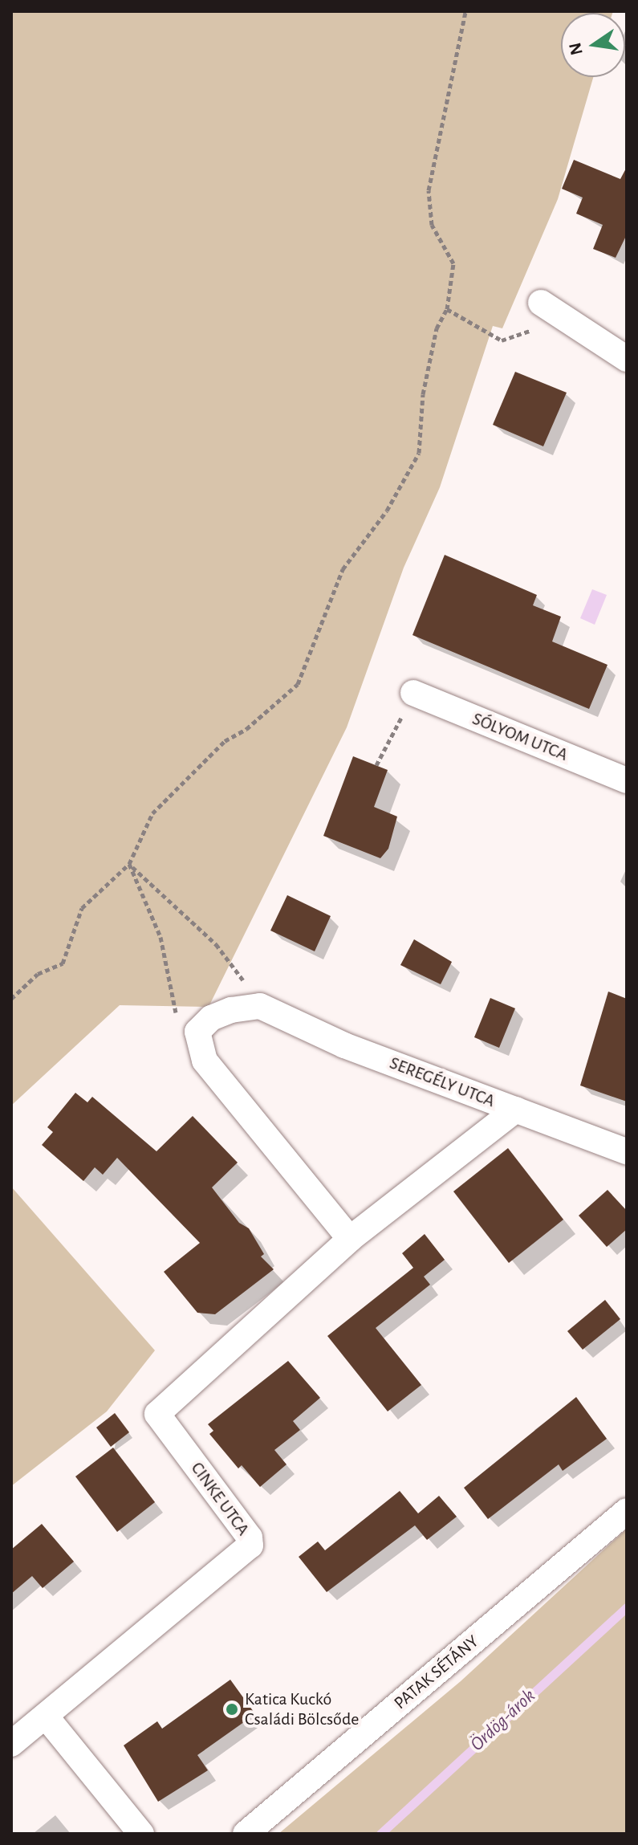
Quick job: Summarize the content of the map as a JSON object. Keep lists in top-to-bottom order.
{
  "streets": {
    "street": [
      "SÓLYOM UTCA",
      "SEREGÉLY UTCA",
      "CINKE UTCA",
      "PATAK SÉTÁNY"
    ]
  },
  "crossings": [
    ["SEREGÉLY UTCA", "CINKE UTCA"]
  ],
  "water": ["Ördög-árok"],
  "places": ["Katica Kuckó Családi Bölcsőde"],
  "north": "left"
}
